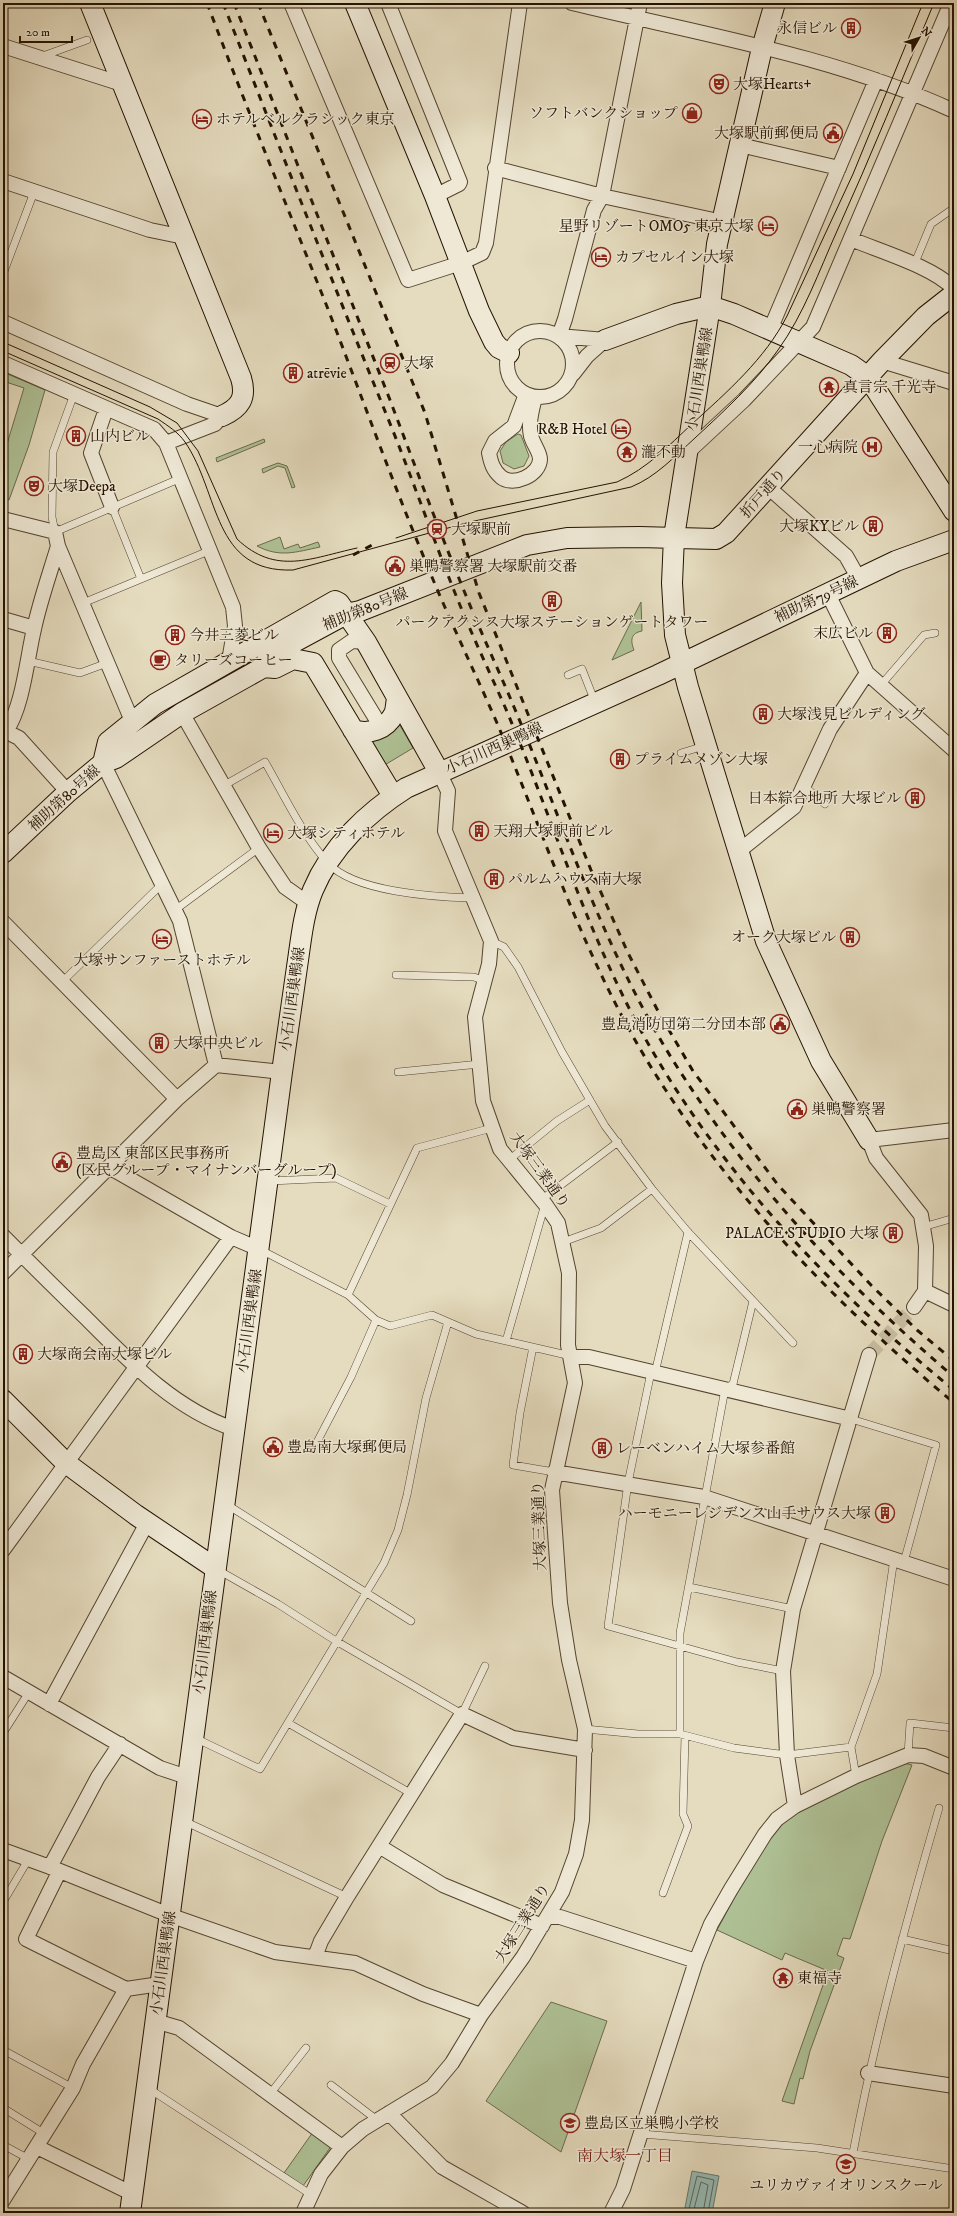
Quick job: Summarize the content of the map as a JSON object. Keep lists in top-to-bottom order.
{
  "streets": {
    "street": [
      "小石川西巣鴨線",
      "折戸通り",
      "補助第79号線",
      "補助第80号線",
      "大塚三業通り"
    ]
  },
  "crossings": [
    ["小石川西巣鴨線", "折戸通り"],
    ["小石川西巣鴨線", "補助第79号線"],
    ["小石川西巣鴨線", "補助第80号線"],
    ["折戸通り", "補助第80号線"]
  ],
  "districts": ["南大塚一丁目"],
  "places": {
    "building": [
      "永信ビル",
      "atrēvie",
      "山内ビル",
      "大塚KYビル",
      "パークアクシス大塚ステーションゲートタワー",
      "末広ビル",
      "今井三菱ビル",
      "大塚浅見ビルディング",
      "プライムメゾン大塚",
      "日本綜合地所 大塚ビル",
      "天翔大塚駅前ビル",
      "パルムハウス南大塚",
      "オーク大塚ビル",
      "大塚中央ビル",
      "PALACE STUDIO 大塚",
      "大塚商会南大塚ビル",
      "レーベンハイム大塚参番館",
      "ハーモニーレジデンス山手サウス大塚"
    ],
    "theatre": ["大塚Hearts+", "大塚Deepa"],
    "shop": ["ソフトバンクショップ"],
    "hotel": [
      "ホテルベルクラシック東京",
      "星野リゾートOMO5 東京大塚",
      "カプセルイン大塚",
      "R&B Hotel",
      "大塚シティホテル",
      "大塚サンファーストホテル"
    ],
    "public building": [
      "大塚駅前郵便局",
      "巣鴨警察署 大塚駅前交番",
      "豊島消防団第二分団本部",
      "巣鴨警察署",
      "豊島区 東部区民事務所 (区民グループ・マイナンバーグループ)",
      "豊島南大塚郵便局"
    ],
    "station": ["大塚", "大塚駅前"],
    "temple": ["真言宗 千光寺", "瀧不動", "東福寺"],
    "hospital": ["一心病院"],
    "cafe": ["タリーズコーヒー"],
    "school or university": ["豊島区立巣鴨小学校", "ユリカヴァイオリンスクール"]
  },
  "scale_bar": "20 m",
  "north": "top right"
}
